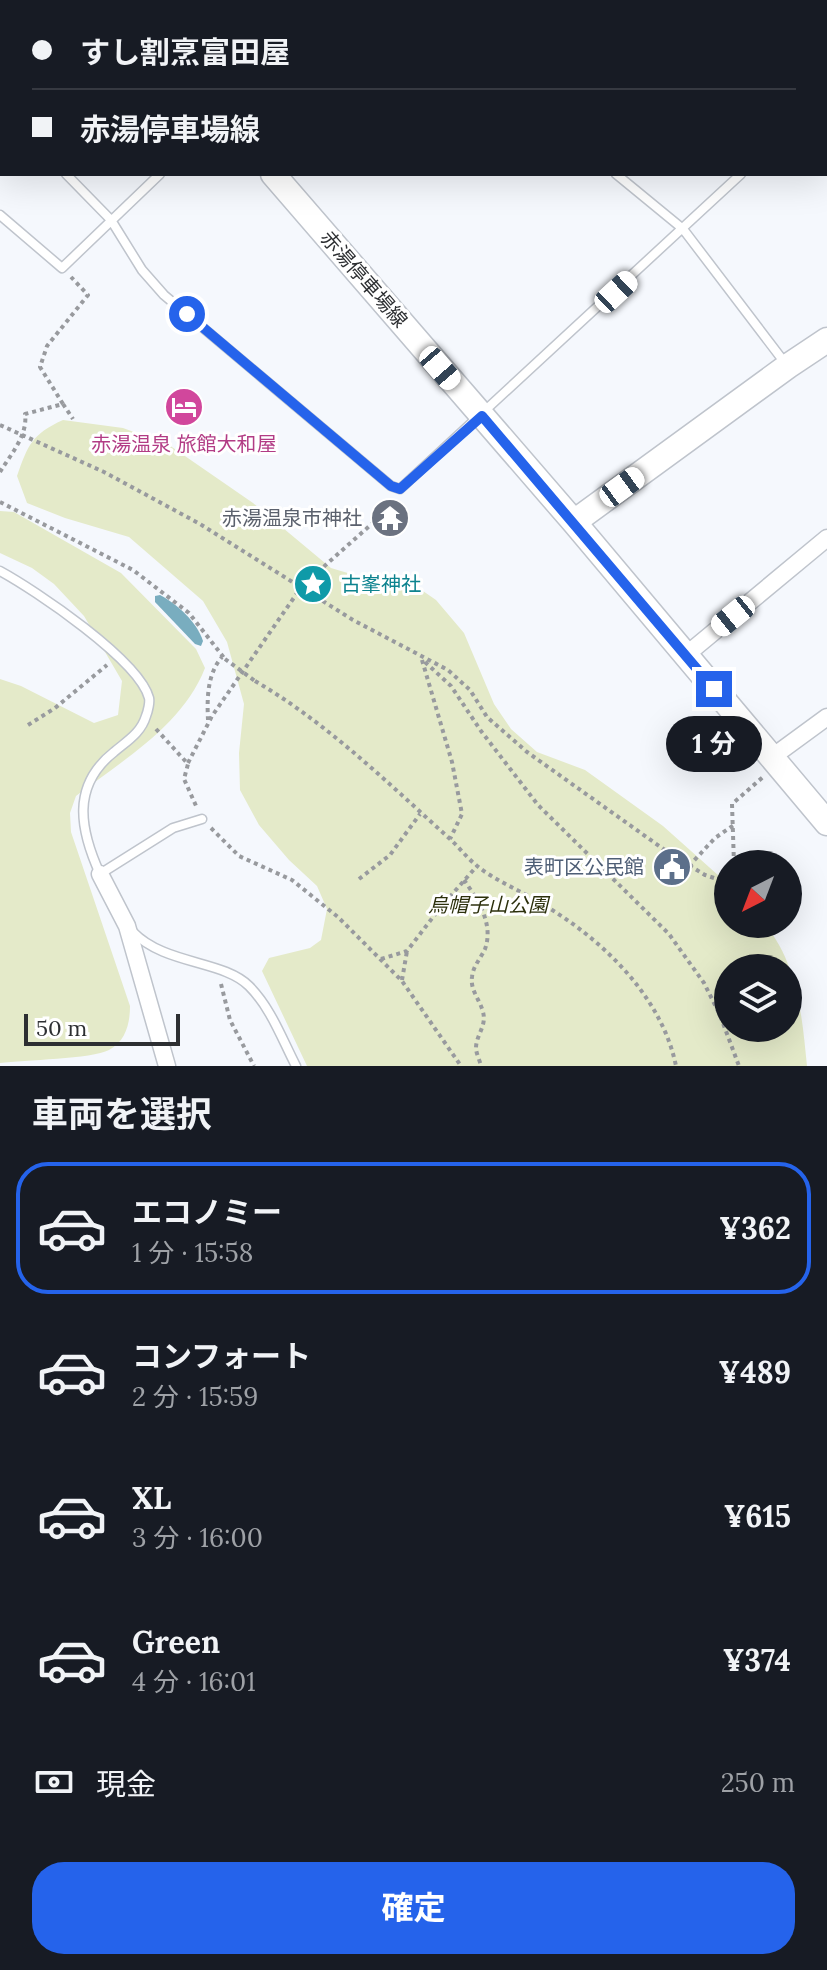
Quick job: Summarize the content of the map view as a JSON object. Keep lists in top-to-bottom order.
{
  "streets": {
    "main road": ["赤湯停車場線"]
  },
  "parks": ["烏帽子山公園"],
  "places": {
    "hotel": ["赤湯温泉 旅館大和屋"],
    "temple": ["赤湯温泉市神社"],
    "place": ["古峯神社"],
    "public building": ["表町区公民館"]
  },
  "scale_bar": "50 m",
  "north": "bottom left",
  "page": {
    "banner": ["すし割烹富田屋", "赤湯停車場線"],
    "bubble": "1 分",
    "scale": "50 m",
    "heading": "車両を選択",
    "list": [
      {
        "name": "エコノミー",
        "note": "1 分 · 15:58",
        "value": "¥362"
      },
      {
        "name": "コンフォート",
        "note": "2 分 · 15:59",
        "value": "¥489"
      },
      {
        "name": "XL",
        "note": "3 分 · 16:00",
        "value": "¥615"
      },
      {
        "name": "Green",
        "note": "4 分 · 16:01",
        "value": "¥374"
      }
    ],
    "pay": ["現金", "250 m"],
    "buttons": "確定"
  }
}
